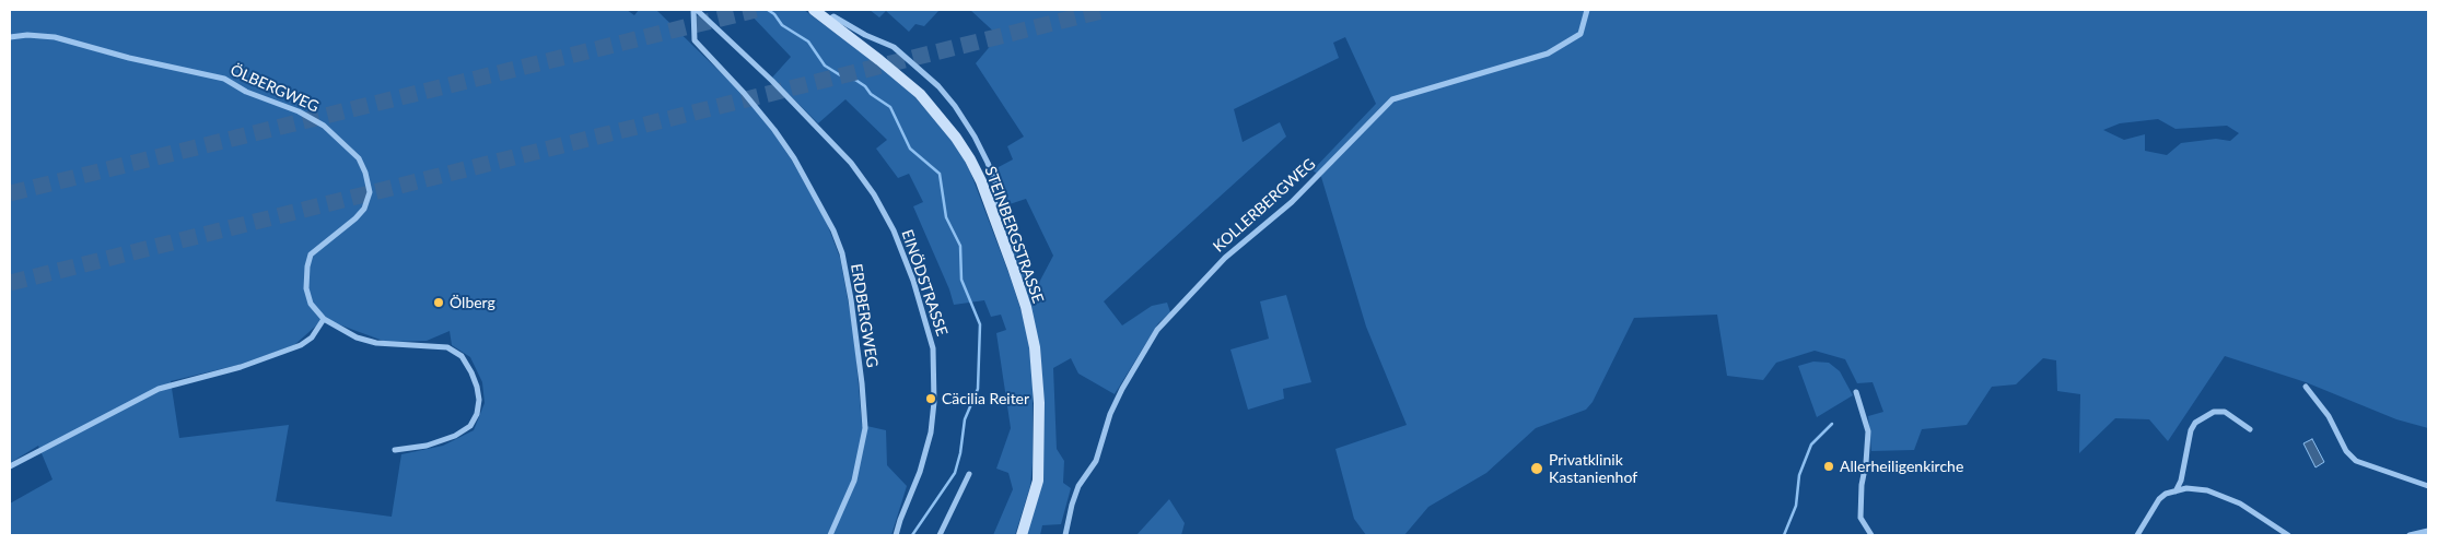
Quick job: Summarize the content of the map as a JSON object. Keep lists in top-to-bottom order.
{
  "streets": {
    "main road": ["STEINBERGSTRASSE"],
    "street": [
      "ÖLBERGWEG",
      "KOLLERBERGWEG",
      "EINÖDSTRASSE",
      "ERDBERGWEG"
    ]
  },
  "crossings": [
    ["EINÖDSTRASSE", "ERDBERGWEG"]
  ],
  "places": [
    "Ölberg",
    "Cäcilia Reiter",
    "Allerheiligenkirche",
    "Privatklinik Kastanienhof"
  ]
}
